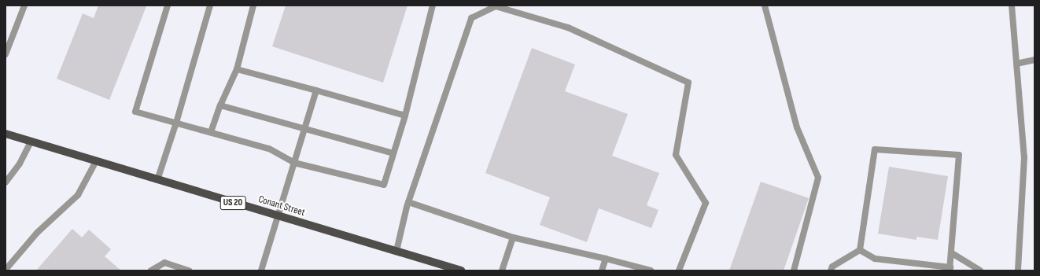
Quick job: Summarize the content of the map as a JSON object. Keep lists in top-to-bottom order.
{
  "streets": {
    "main road": ["US 20", "Conant Street"]
  }
}
